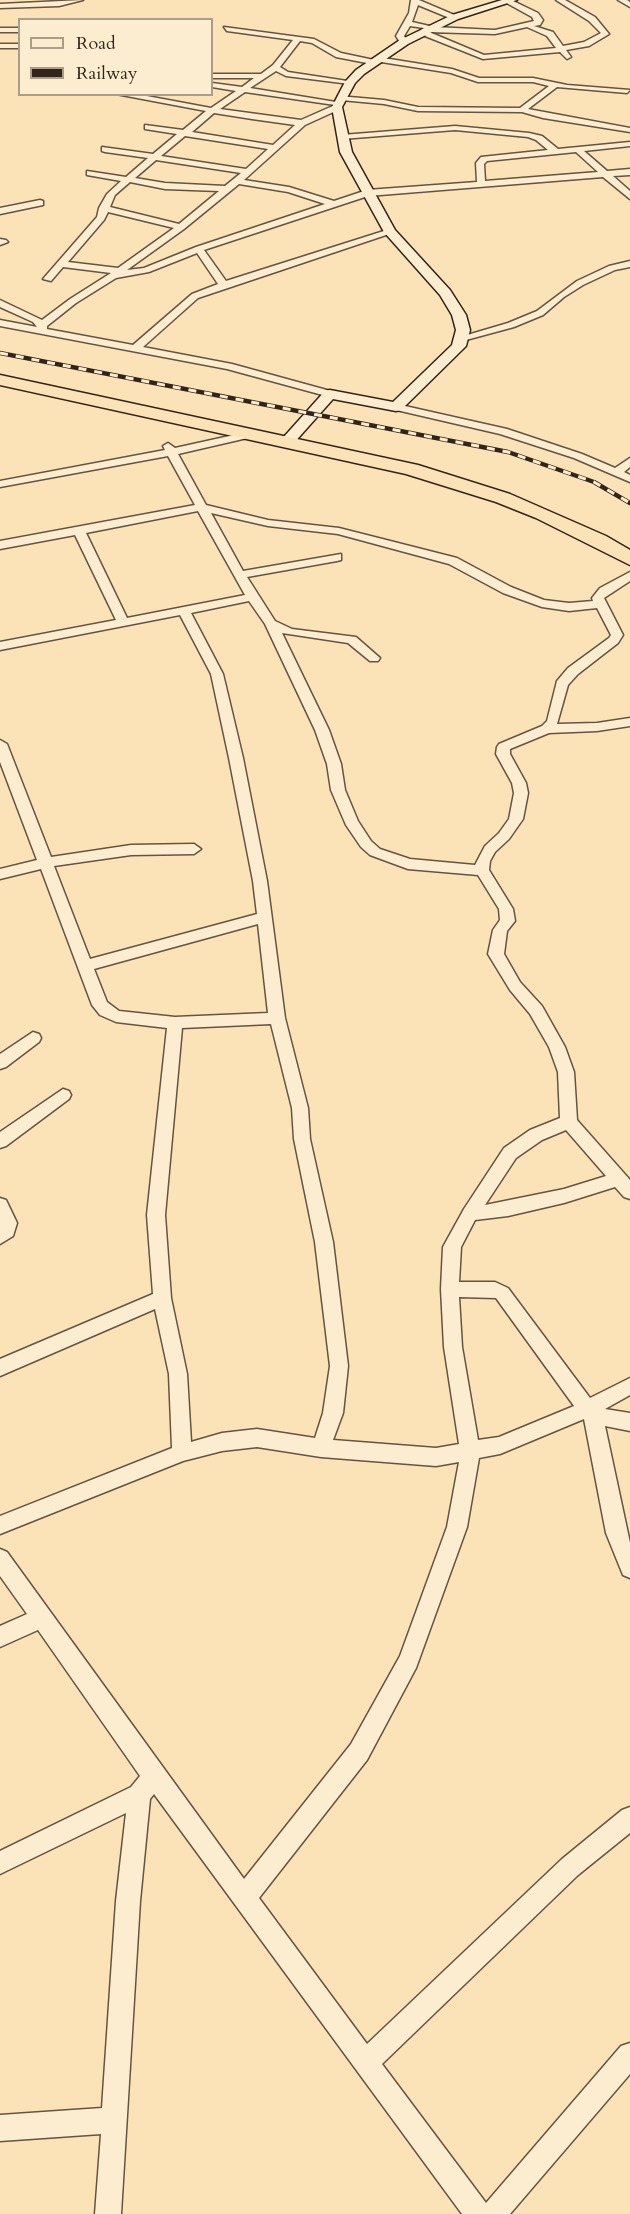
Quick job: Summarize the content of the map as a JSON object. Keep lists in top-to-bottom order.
{
  "legend": ["Road", "Railway"]
}
